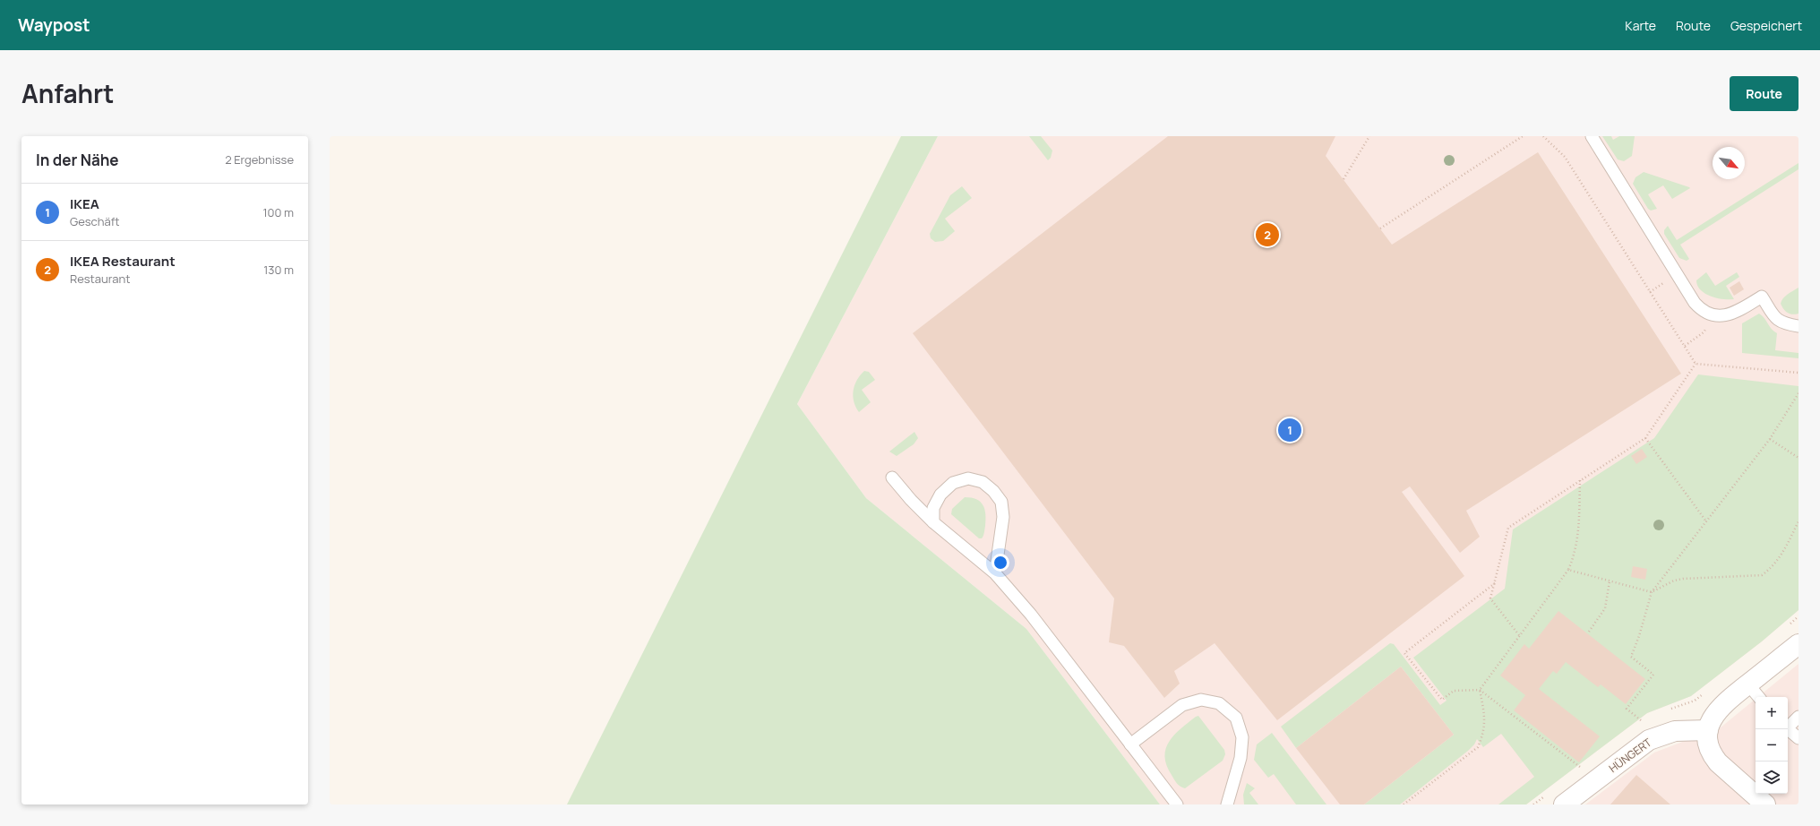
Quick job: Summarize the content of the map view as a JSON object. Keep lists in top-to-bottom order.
{
  "streets": {
    "street": ["HÜNGERT"]
  },
  "north": "bottom right",
  "page": {
    "header": "Waypost",
    "nav": ["Karte", "Route", "Gespeichert"],
    "title": "Anfahrt",
    "buttons": "Route",
    "heading": ["In der Nähe", "2 Ergebnisse"],
    "list": [
      {
        "mark": "1",
        "name": "IKEA",
        "note": "Geschäft",
        "value": "100 m"
      },
      {
        "mark": "2",
        "name": "IKEA Restaurant",
        "note": "Restaurant",
        "value": "130 m"
      }
    ],
    "pins": ["2", "1"],
    "map_buttons": ["+", "−"]
  }
}
